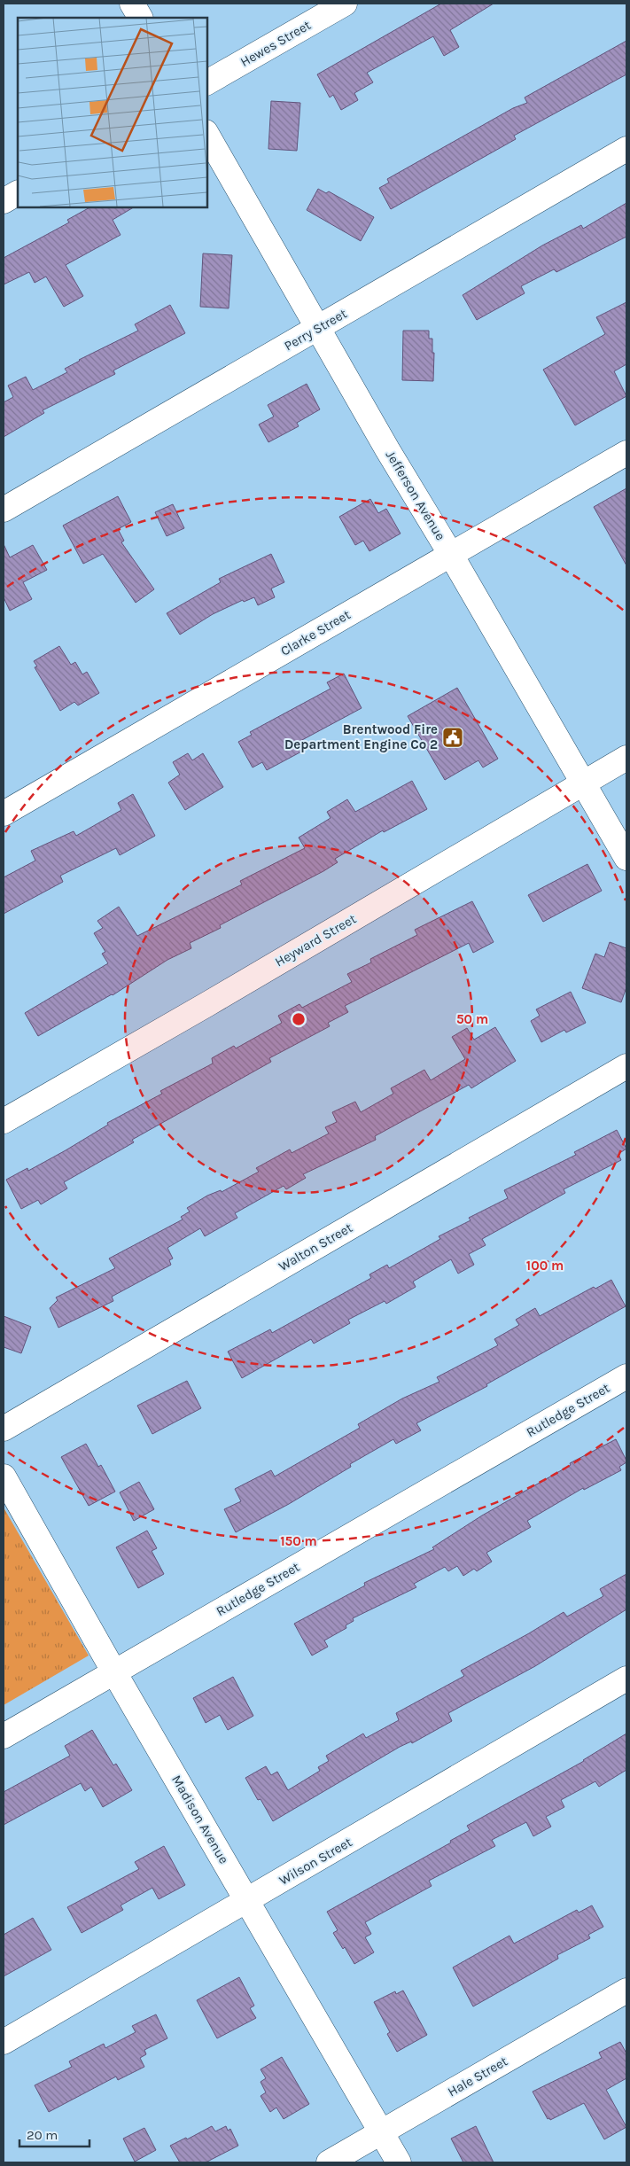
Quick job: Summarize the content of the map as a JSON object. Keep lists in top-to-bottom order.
{
  "streets": {
    "street": [
      "Hewes Street",
      "Perry Street",
      "Jefferson Avenue",
      "Clarke Street",
      "Heyward Street",
      "Walton Street",
      "Rutledge Street",
      "Madison Avenue",
      "Wilson Street",
      "Hale Street"
    ]
  },
  "crossings": [
    ["Perry Street", "Jefferson Avenue"],
    ["Jefferson Avenue", "Clarke Street"],
    ["Jefferson Avenue", "Heyward Street"],
    ["Rutledge Street", "Madison Avenue"],
    ["Madison Avenue", "Wilson Street"],
    ["Madison Avenue", "Hale Street"]
  ],
  "places": {
    "public building": ["Brentwood Fire Department Engine Co 2"]
  },
  "scale_bar": "20 m",
  "rings": ["50 m", "100 m", "150 m"]
}
